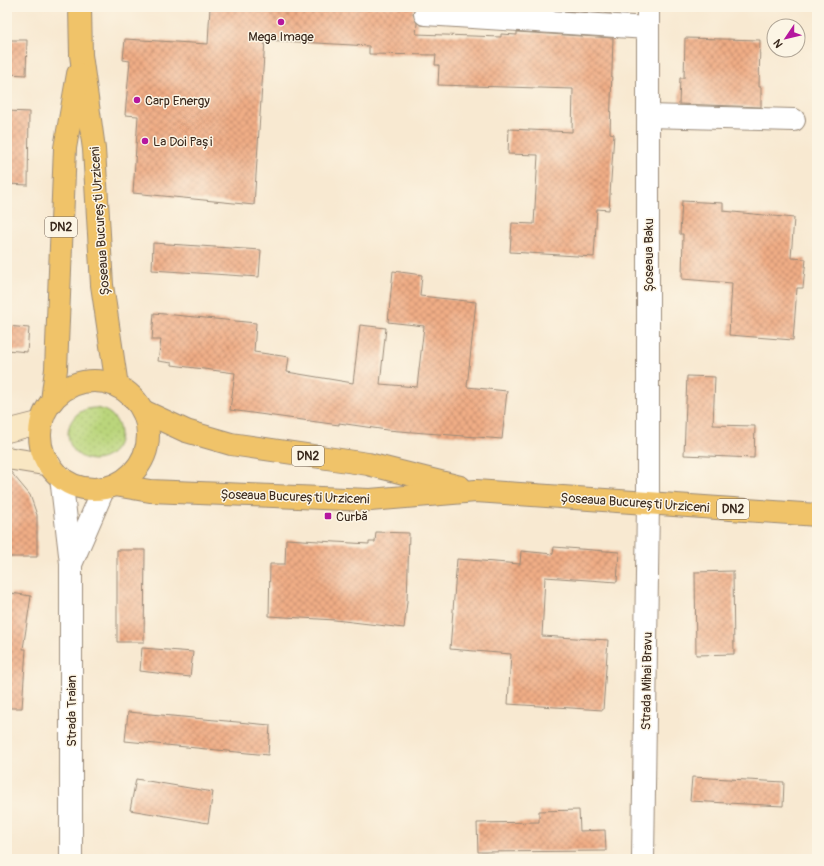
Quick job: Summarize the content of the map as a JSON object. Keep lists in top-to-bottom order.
{
  "streets": {
    "highway": ["Șoseaua București Urziceni", "DN2"],
    "street": ["Șoseaua Baku", "Strada Mihai Bravu", "Strada Traian"]
  },
  "crossings": [
    ["Șoseaua București Urziceni", "Șoseaua Baku"],
    ["Șoseaua București Urziceni", "Strada Mihai Bravu"],
    ["Șoseaua București Urziceni", "Strada Traian"],
    ["Șoseaua Baku", "Strada Mihai Bravu"]
  ],
  "places": {
    "other": ["Mega Image", "Carp Energy", "La Doi Pași"],
    "transit": ["Curbă"]
  },
  "north": "bottom left"
}
